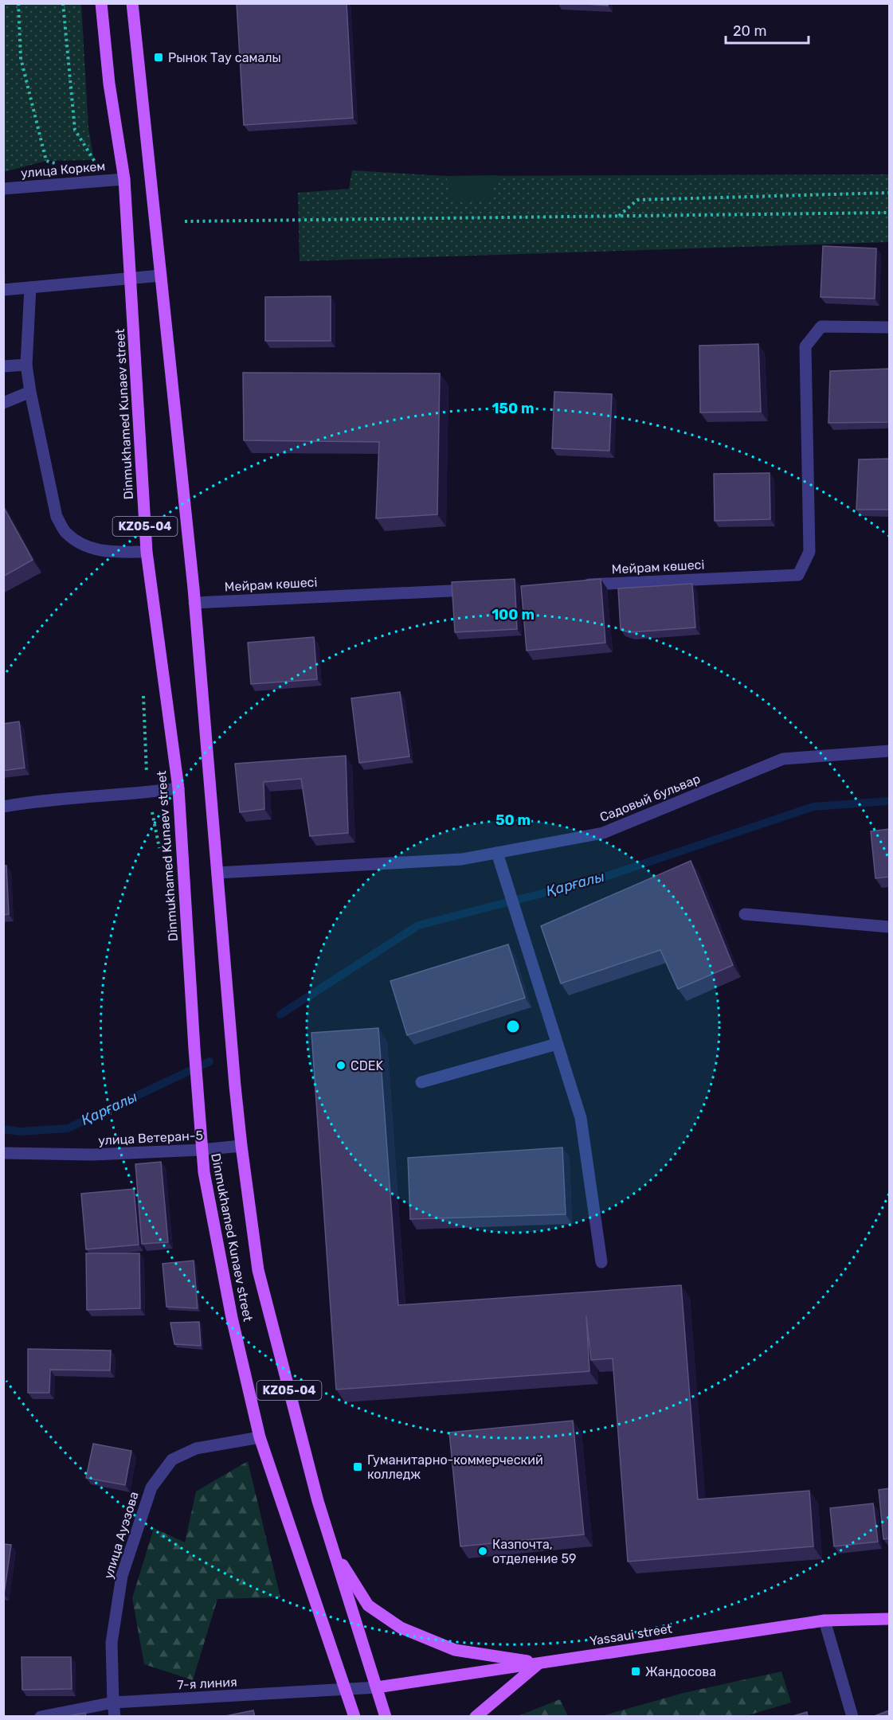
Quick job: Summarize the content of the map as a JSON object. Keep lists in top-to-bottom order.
{
  "streets": {
    "main road": ["Dinmukhamed Kunaev street", "KZ05-04", "Yassaui street"],
    "street": [
      "улица Коркем",
      "Мейрам көшесі",
      "Садовый бульвар",
      "улица Ветеран-5",
      "улица Ауэзова",
      "7-я линия"
    ]
  },
  "crossings": [
    ["улица Коркем", "Dinmukhamed Kunaev street"],
    ["Dinmukhamed Kunaev street", "KZ05-04"],
    ["Dinmukhamed Kunaev street", "Мейрам көшесі"],
    ["Dinmukhamed Kunaev street", "Садовый бульвар"],
    ["Dinmukhamed Kunaev street", "улица Ветеран-5"],
    ["Dinmukhamed Kunaev street", "улица Ауэзова"],
    ["Dinmukhamed Kunaev street", "Yassaui street"],
    ["Dinmukhamed Kunaev street", "7-я линия"],
    ["KZ05-04", "Yassaui street"],
    ["KZ05-04", "7-я линия"],
    ["улица Ауэзова", "7-я линия"],
    ["Yassaui street", "7-я линия"]
  ],
  "water": ["Қарғалы"],
  "places": {
    "transit": ["Рынок Тау самалы", "Гуманитарно-коммерческий колледж", "Жандосова"],
    "other": ["CDEK", "Казпочта, отделение 59"]
  },
  "scale_bar": "20 m",
  "rings": ["150 m", "100 m", "50 m"]
}
